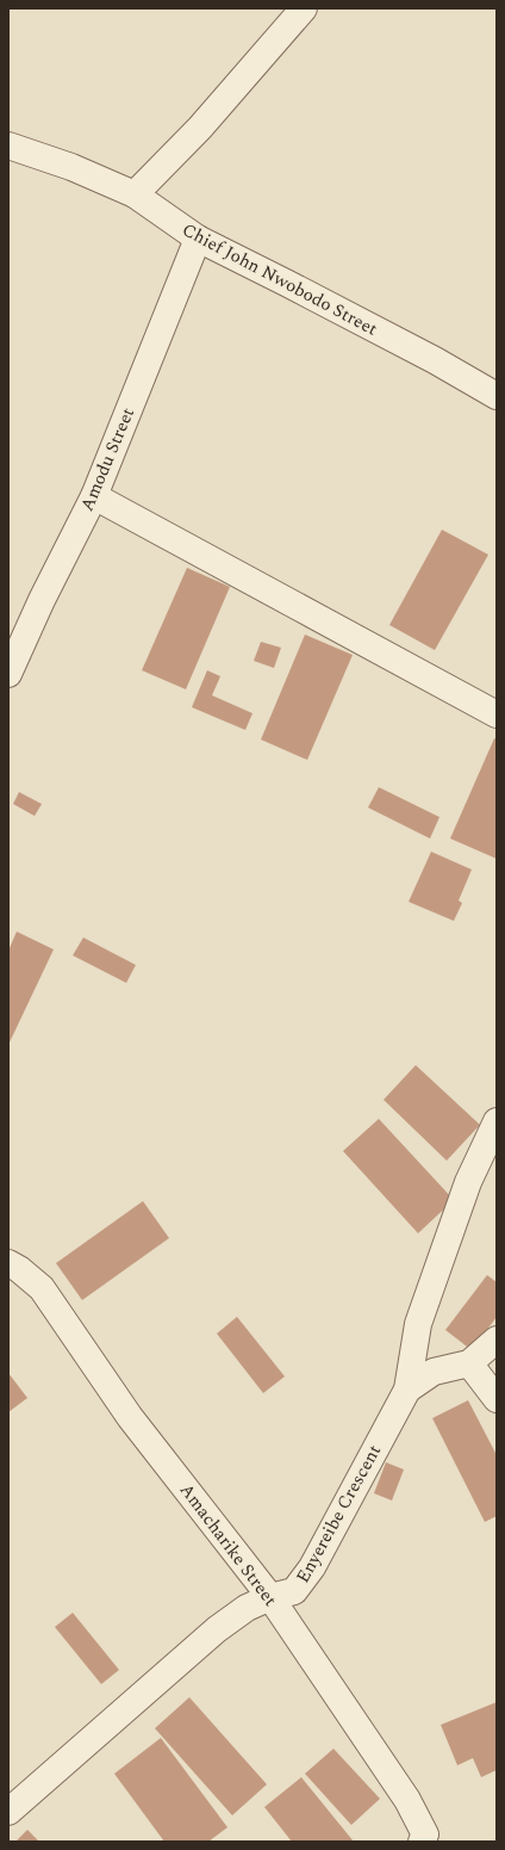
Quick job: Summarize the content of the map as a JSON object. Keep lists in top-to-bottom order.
{
  "streets": {
    "street": [
      "Chief John Nwobodo Street",
      "Amodu Street",
      "Enyereibe Crescent",
      "Amacharike Street"
    ]
  },
  "crossings": [
    ["Chief John Nwobodo Street", "Amodu Street"],
    ["Enyereibe Crescent", "Amacharike Street"]
  ]
}
